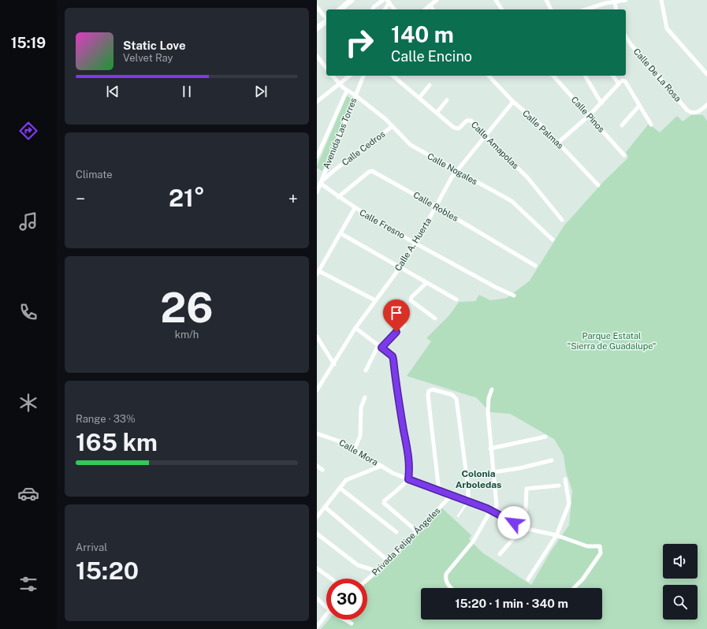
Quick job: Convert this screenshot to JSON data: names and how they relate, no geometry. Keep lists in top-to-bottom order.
{
  "streets": {
    "street": [
      "Calle De La Rosa",
      "Calle Pinos",
      "Calle Palmas",
      "Avenida Las Torres",
      "Calle Amapolas",
      "Calle Cedros",
      "Calle Nogales",
      "Calle Robles",
      "Calle Fresno",
      "Calle A. Huerta",
      "Calle Mora",
      "Privada Felipe Ángeles"
    ]
  },
  "crossings": [
    ["Calle Palmas", "Calle A. Huerta"],
    ["Avenida Las Torres", "Calle Cedros"],
    ["Avenida Las Torres", "Calle Nogales"],
    ["Avenida Las Torres", "Calle Fresno"],
    ["Calle Amapolas", "Calle A. Huerta"],
    ["Calle Cedros", "Calle Nogales"],
    ["Calle Cedros", "Calle Fresno"],
    ["Calle Nogales", "Calle A. Huerta"],
    ["Calle Robles", "Calle Fresno"],
    ["Calle Robles", "Calle A. Huerta"],
    ["Calle Fresno", "Calle A. Huerta"],
    ["Calle Mora", "Privada Felipe Ángeles"]
  ],
  "districts": ["Colonia Arboledas"],
  "parks": ["Parque Estatal \"Sierra de Guadalupe\""],
  "page": {
    "tabs": "15:19",
    "turn": ["140 m", "Calle Encino"],
    "song": ["Static Love", "Velvet Ray"],
    "tile": [
      "Climate",
      ["26", "km/h"],
      ["Range · 33%", "165 km"],
      ["Arrival", "15:20"]
    ],
    "heat": ["−", "21°", "+"],
    "limit": "30",
    "trip": "15:20 · 1 min · 340 m"
  }
}
